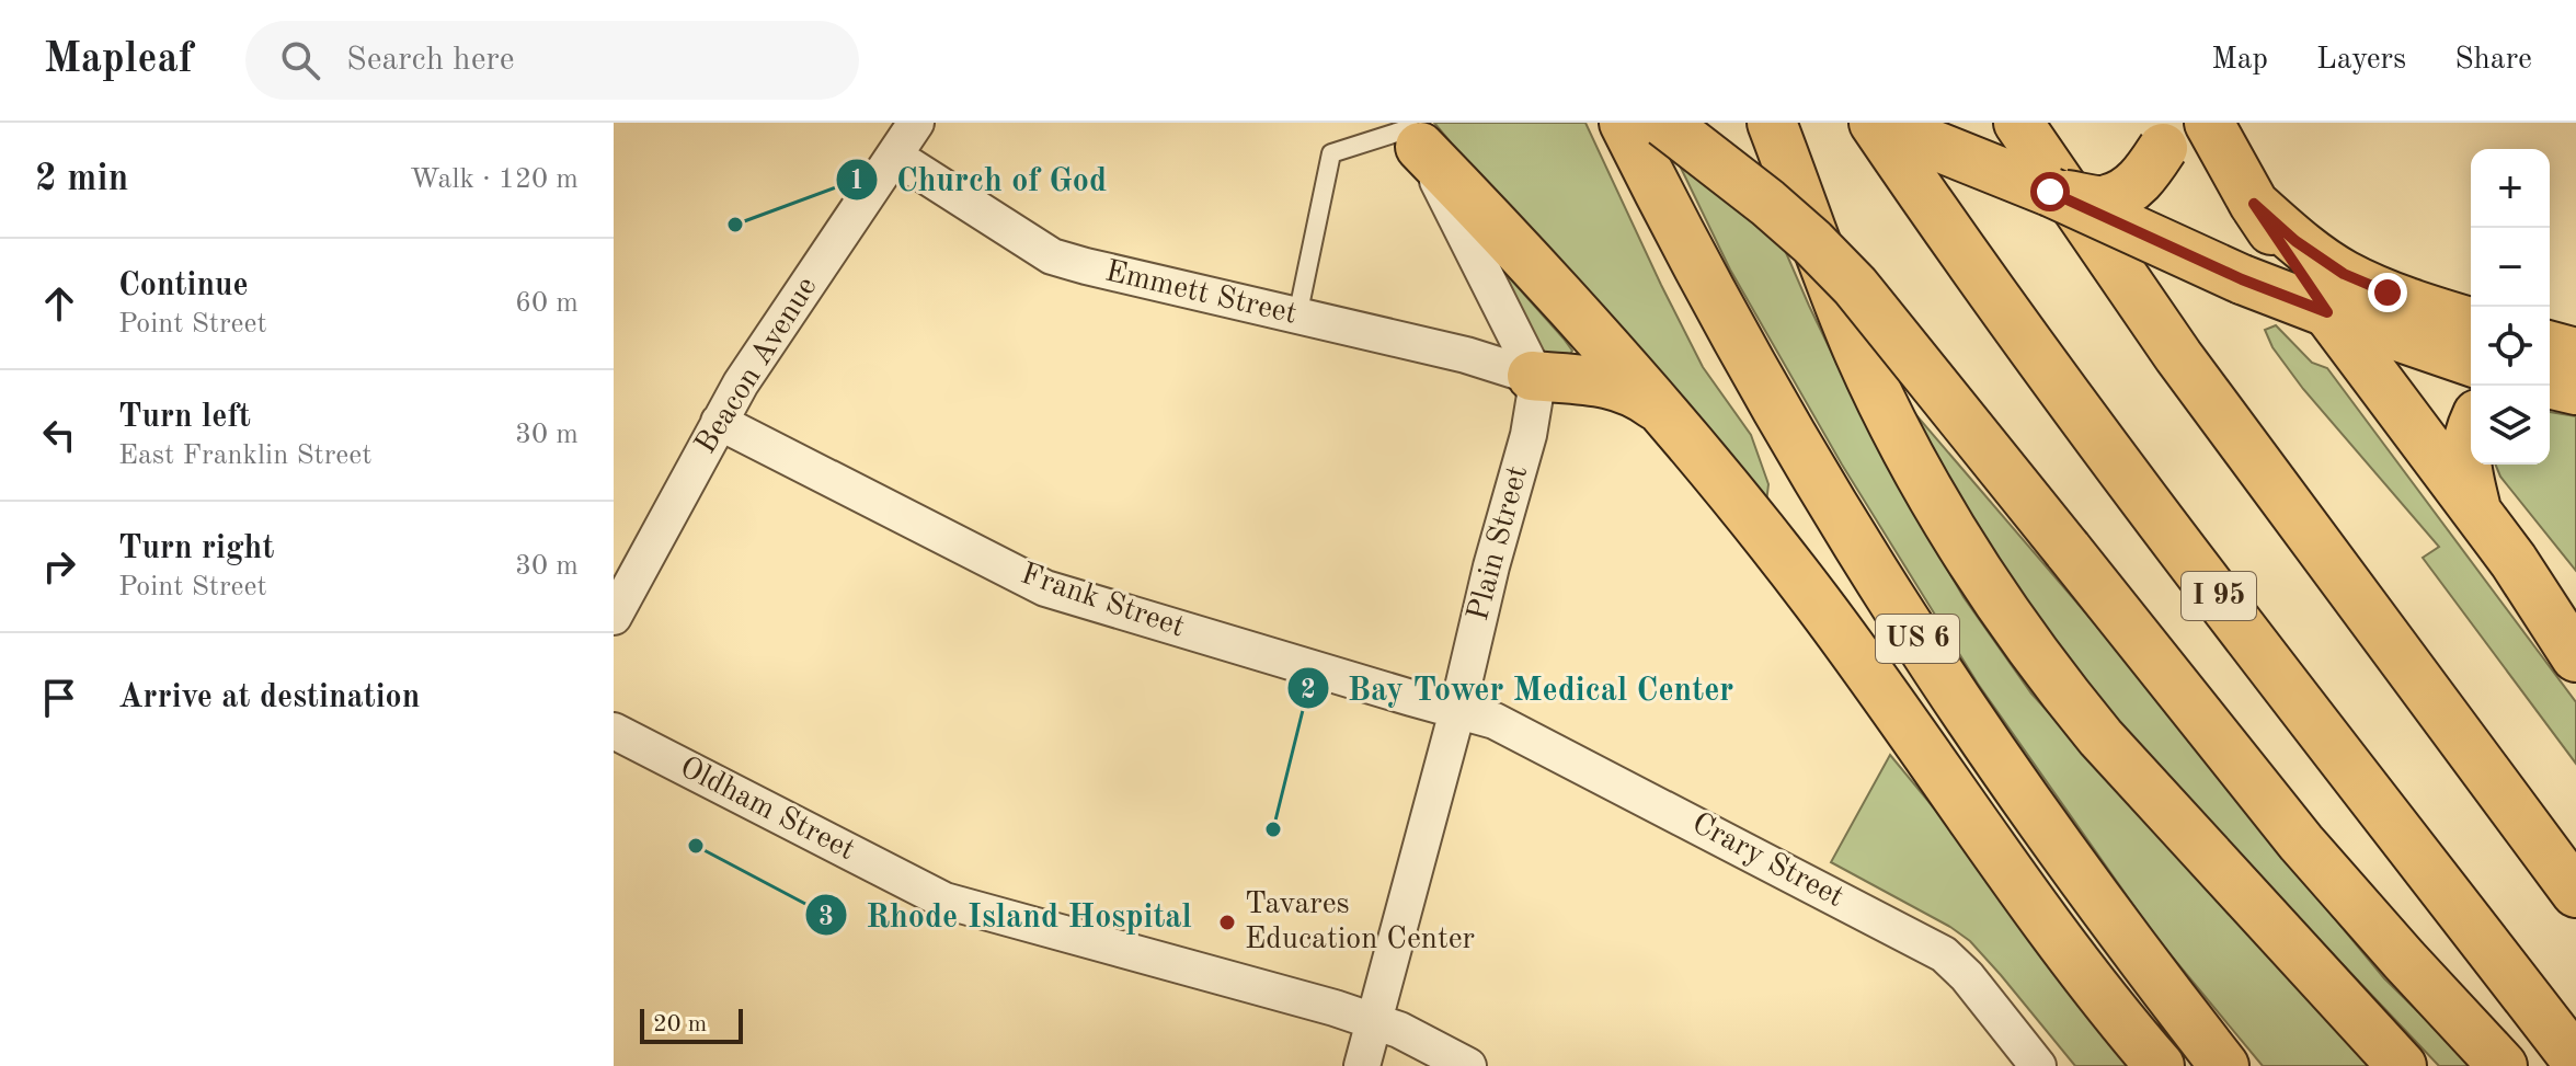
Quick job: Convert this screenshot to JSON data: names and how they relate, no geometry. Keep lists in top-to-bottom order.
{
  "streets": {
    "main road": ["I 95", "US 6"],
    "street": [
      "Emmett Street",
      "Beacon Avenue",
      "Plain Street",
      "Frank Street",
      "Oldham Street",
      "Crary Street"
    ]
  },
  "crossings": [
    ["Emmett Street", "Beacon Avenue"],
    ["Emmett Street", "Plain Street"],
    ["Beacon Avenue", "Frank Street"],
    ["Plain Street", "Frank Street"],
    ["Plain Street", "Oldham Street"],
    ["Plain Street", "Crary Street"],
    ["Frank Street", "Crary Street"]
  ],
  "places": [
    "Church of God",
    "Bay Tower Medical Center",
    "Rhode Island Hospital",
    "Tavares Education Center"
  ],
  "scale_bar": "20 m",
  "page": {
    "header": "Mapleaf",
    "search": "Search here",
    "nav": ["Map", "Layers", "Share"],
    "heading": ["2 min", "Walk · 120 m"],
    "map_buttons": ["+", "−"],
    "list": [
      ["Continue", "Point Street", "60 m"],
      ["Turn left", "East Franklin Street", "30 m"],
      ["Turn right", "Point Street", "30 m"],
      "Arrive at destination"
    ],
    "scale": "20 m"
  }
}
